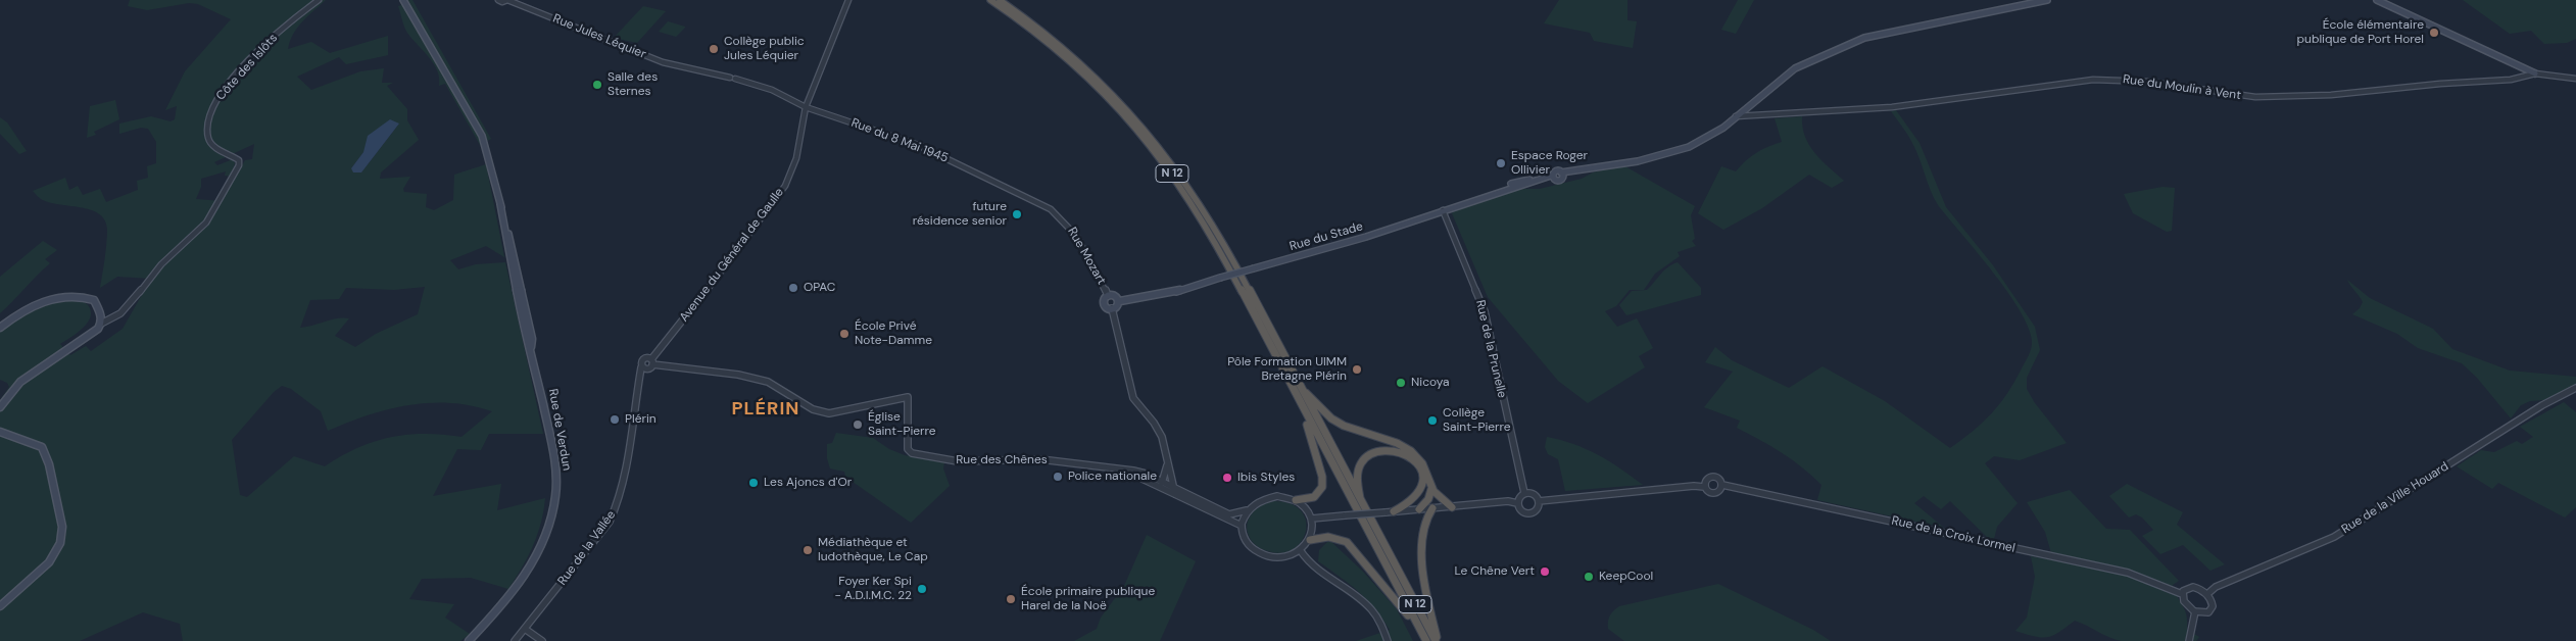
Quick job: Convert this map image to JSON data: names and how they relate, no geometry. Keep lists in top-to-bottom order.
{
  "streets": {
    "highway": ["N 12"],
    "main road": ["Rue du Stade", "Rue de Verdun"],
    "street": [
      "Rue Jules Léquier",
      "Côte des Islôts",
      "Rue du Moulin à Vent",
      "Rue du 8 Mai 1945",
      "Avenue du Général de Gaulle",
      "Rue Mozart",
      "Rue de la Prunelle",
      "Rue des Chênes",
      "Rue de la Ville Houard",
      "Rue de la Croix Lormel",
      "Rue de la Vallée"
    ]
  },
  "crossings": [
    ["Rue Jules Léquier", "Rue du 8 Mai 1945"],
    ["Rue du Moulin à Vent", "Rue du Stade"],
    ["Rue du 8 Mai 1945", "Avenue du Général de Gaulle"],
    ["Rue du 8 Mai 1945", "Rue Mozart"],
    ["Rue du Stade", "Rue Mozart"],
    ["Rue du Stade", "Rue de la Prunelle"],
    ["Avenue du Général de Gaulle", "Rue des Chênes"],
    ["Rue de la Ville Houard", "Rue de la Croix Lormel"]
  ],
  "districts": ["PLÉRIN"],
  "places": [
    "École élémentaire publique de Port Horel",
    "Collège public Jules Léquier",
    "Salle des Sternes",
    "Espace Roger Ollivier",
    "future résidence senior",
    "OPAC",
    "École Privé Note-Damme",
    "Pôle Formation UIMM Bretagne Plérin",
    "Nicoya",
    "Plérin",
    "Collège Saint-Pierre",
    "Église Saint-Pierre",
    "Police nationale",
    "Ibis Styles",
    "Les Ajoncs d'Or",
    "Médiathèque et ludothèque, Le Cap",
    "Le Chêne Vert",
    "KeepCool",
    "Foyer Ker Spi - A.D.I.M.C. 22",
    "École primaire publique Harel de la Noë"
  ]
}
